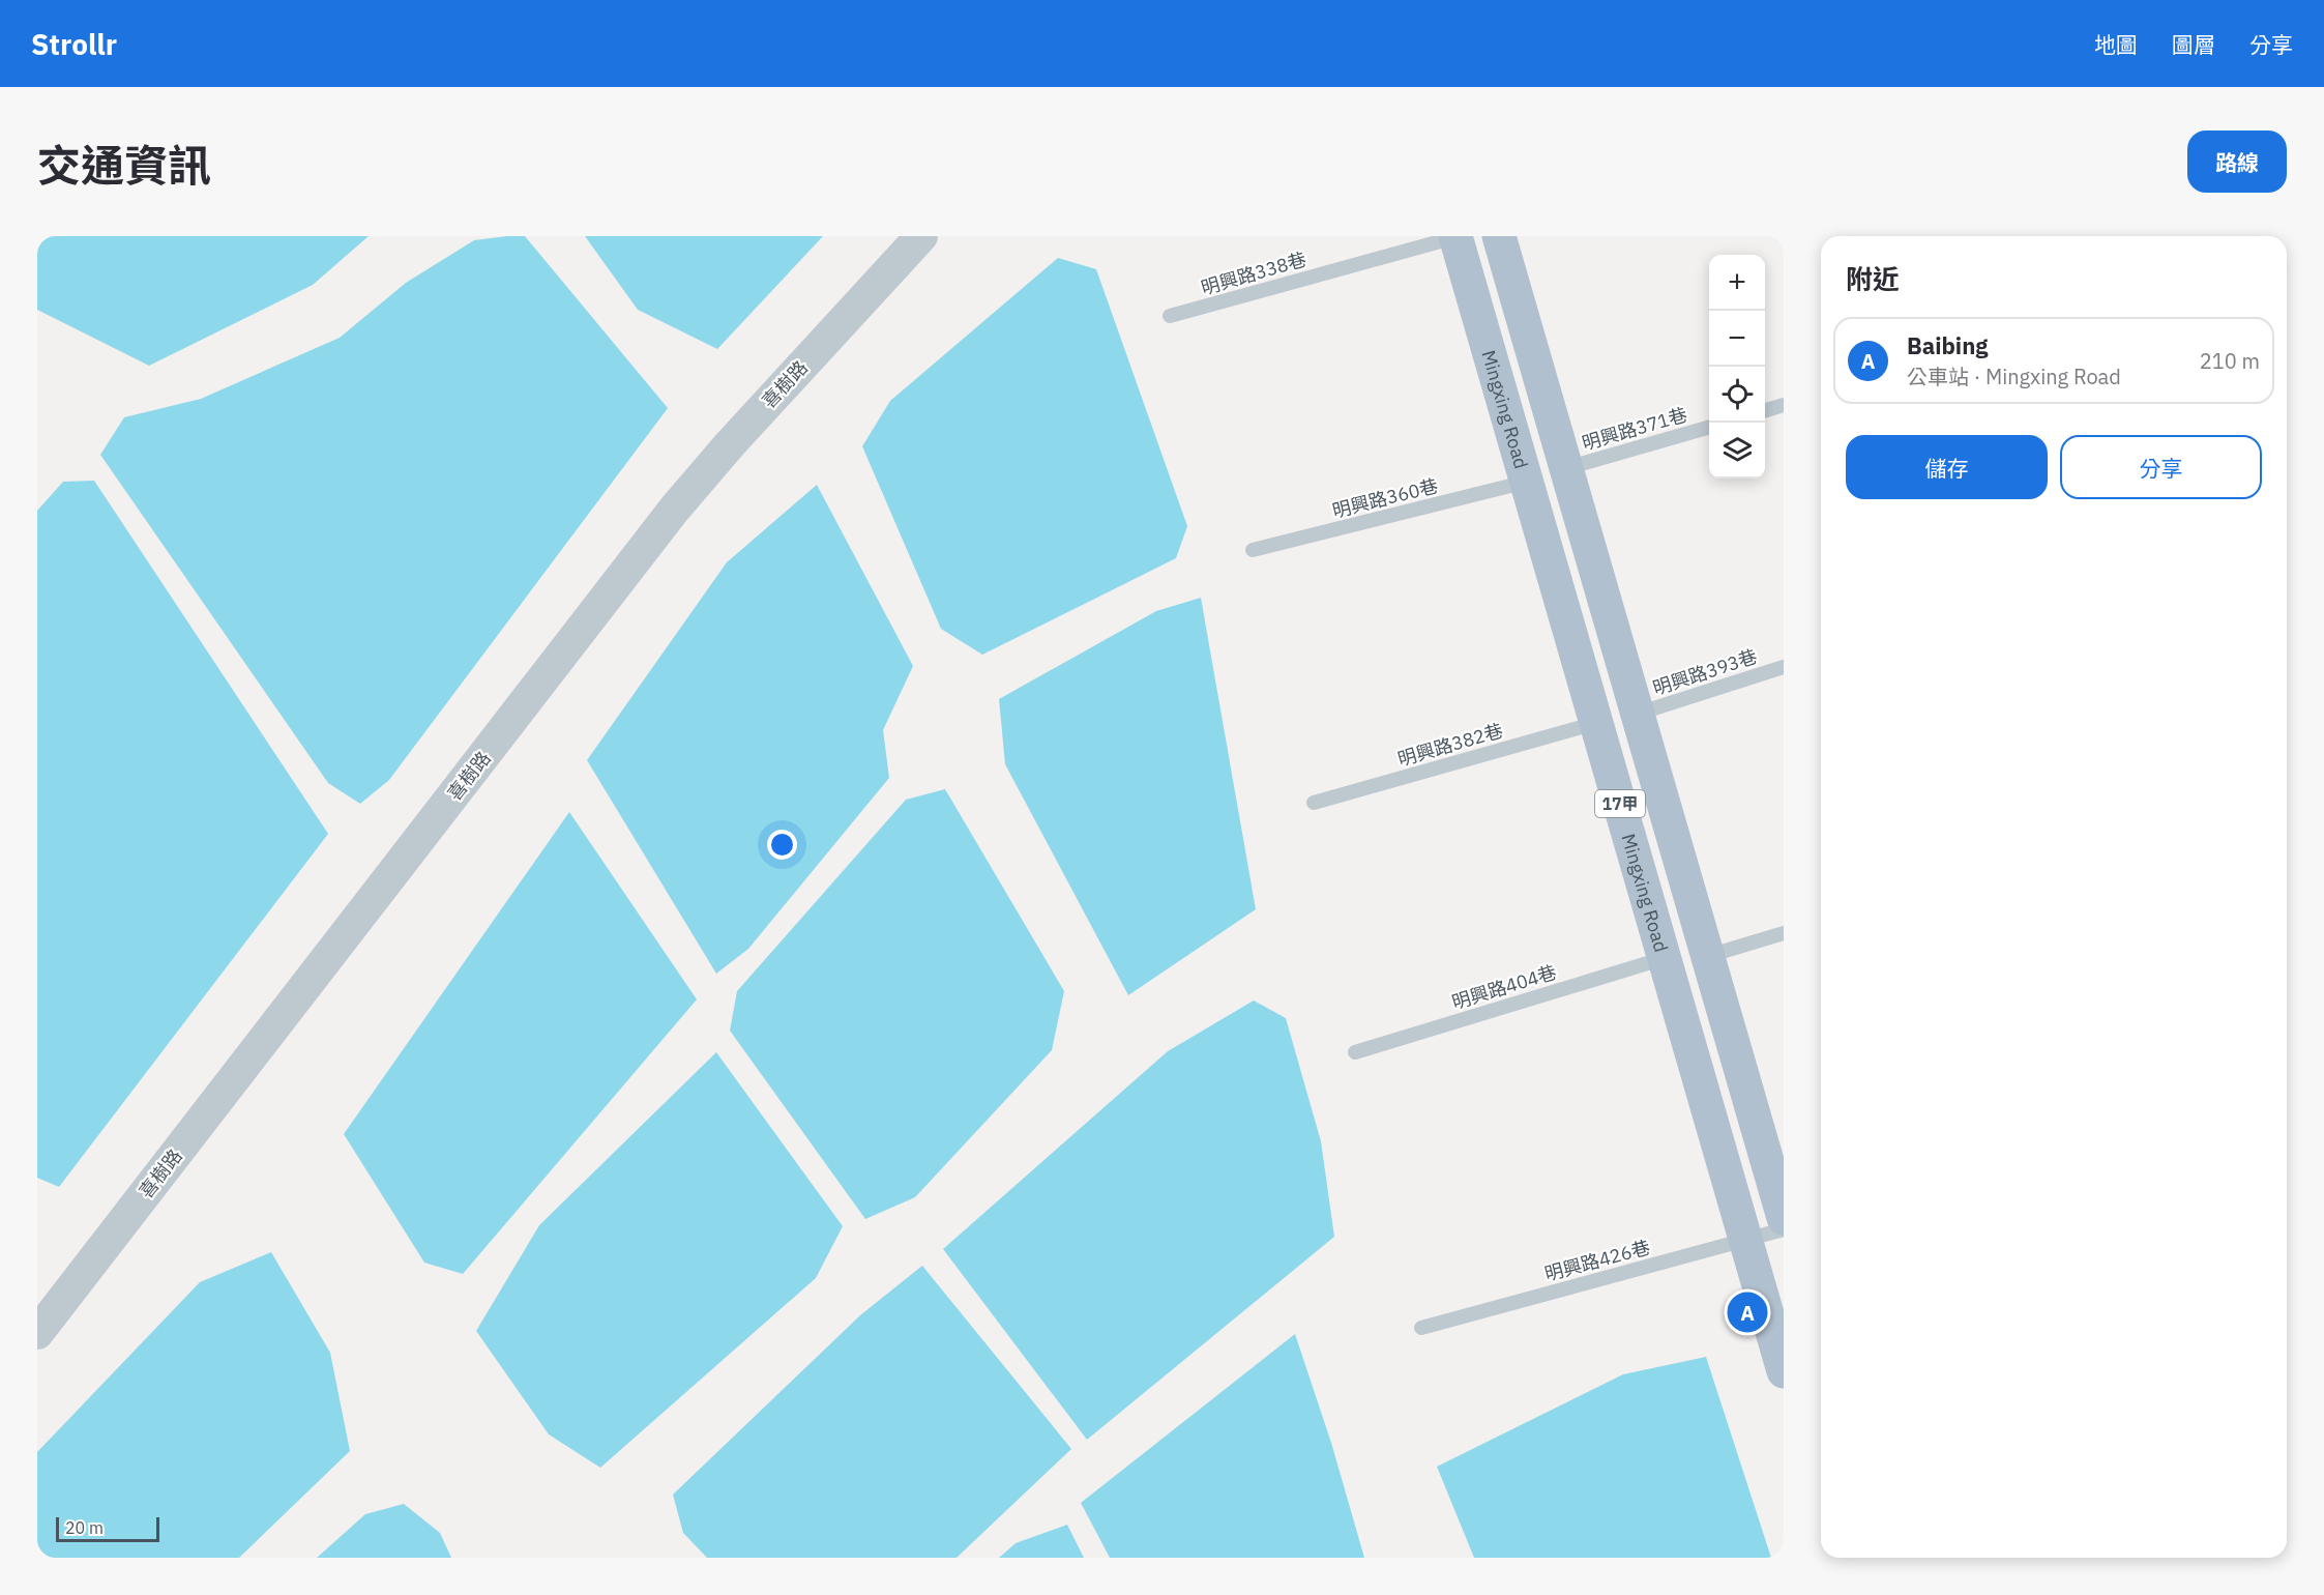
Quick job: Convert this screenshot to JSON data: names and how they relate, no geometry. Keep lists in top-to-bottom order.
{
  "streets": {
    "main road": ["Mingxing Road", "17甲"],
    "street": ["喜樹路"],
    "lane": [
      "明興路338巷",
      "明興路371巷",
      "明興路360巷",
      "明興路393巷",
      "明興路382巷",
      "明興路404巷",
      "明興路426巷"
    ]
  },
  "crossings": [
    ["明興路338巷", "Mingxing Road"],
    ["Mingxing Road", "明興路360巷"],
    ["Mingxing Road", "明興路382巷"],
    ["Mingxing Road", "明興路404巷"],
    ["Mingxing Road", "明興路426巷"],
    ["明興路371巷", "17甲"],
    ["明興路393巷", "17甲"]
  ],
  "scale_bar": "20 m",
  "page": {
    "header": "Strollr",
    "nav": ["地圖", "圖層", "分享"],
    "title": "交通資訊",
    "buttons": [
      "路線",
      ["儲存", "分享"]
    ],
    "heading": "附近",
    "map_buttons": ["+", "−"],
    "list": [
      {
        "mark": "A",
        "name": "Baibing",
        "note": "公車站 · Mingxing Road",
        "value": "210 m"
      }
    ],
    "pins": "A",
    "scale": "20 m"
  }
}
